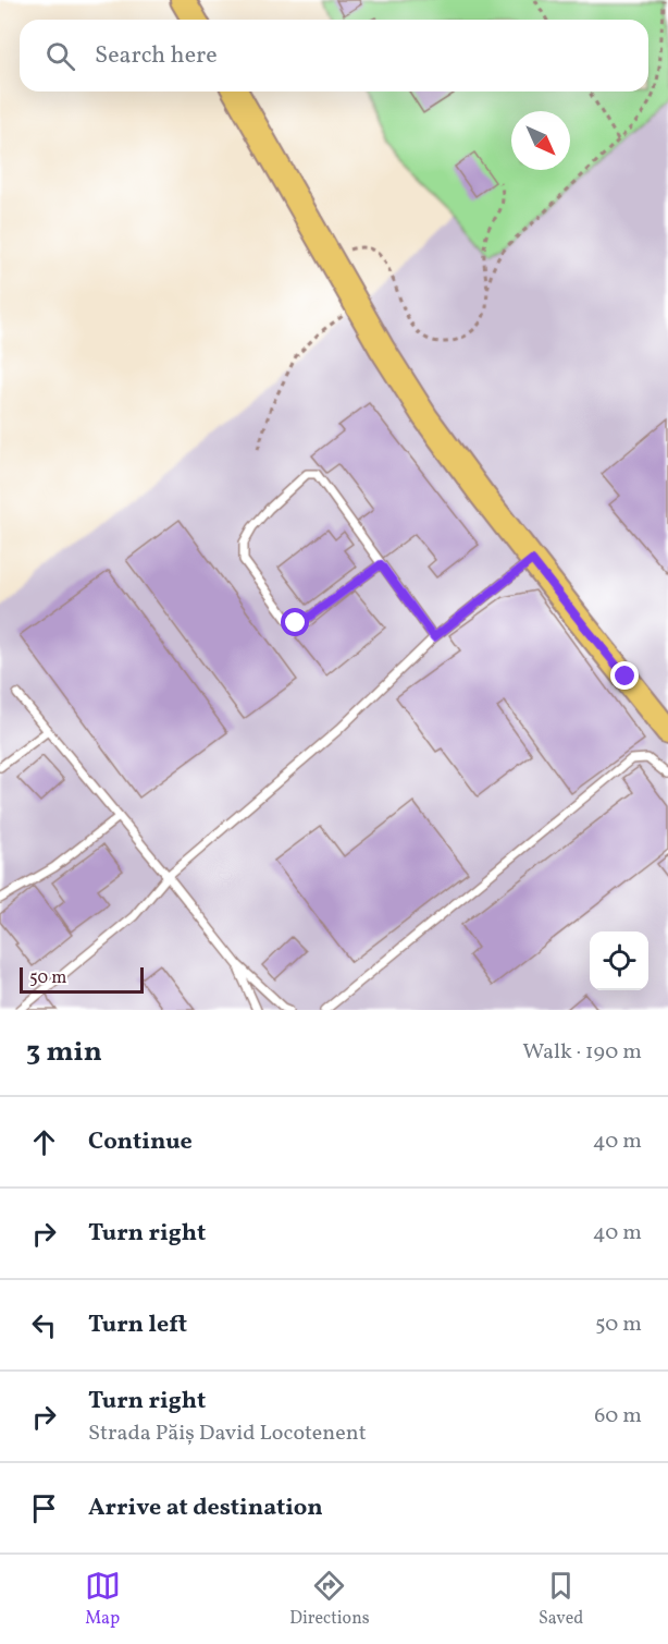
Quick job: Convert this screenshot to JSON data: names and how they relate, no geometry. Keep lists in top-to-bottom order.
{
  "scale_bar": "50 m",
  "north": "bottom right",
  "page": {
    "search": "Search here",
    "scale": "50 m",
    "heading": ["3 min", "Walk · 190 m"],
    "list": [
      ["Continue", "40 m"],
      ["Turn right", "40 m"],
      ["Turn left", "50 m"],
      ["Turn right", "Strada Păiș David Locotenent", "60 m"],
      "Arrive at destination"
    ],
    "nav": ["Map", "Directions", "Saved"]
  }
}
